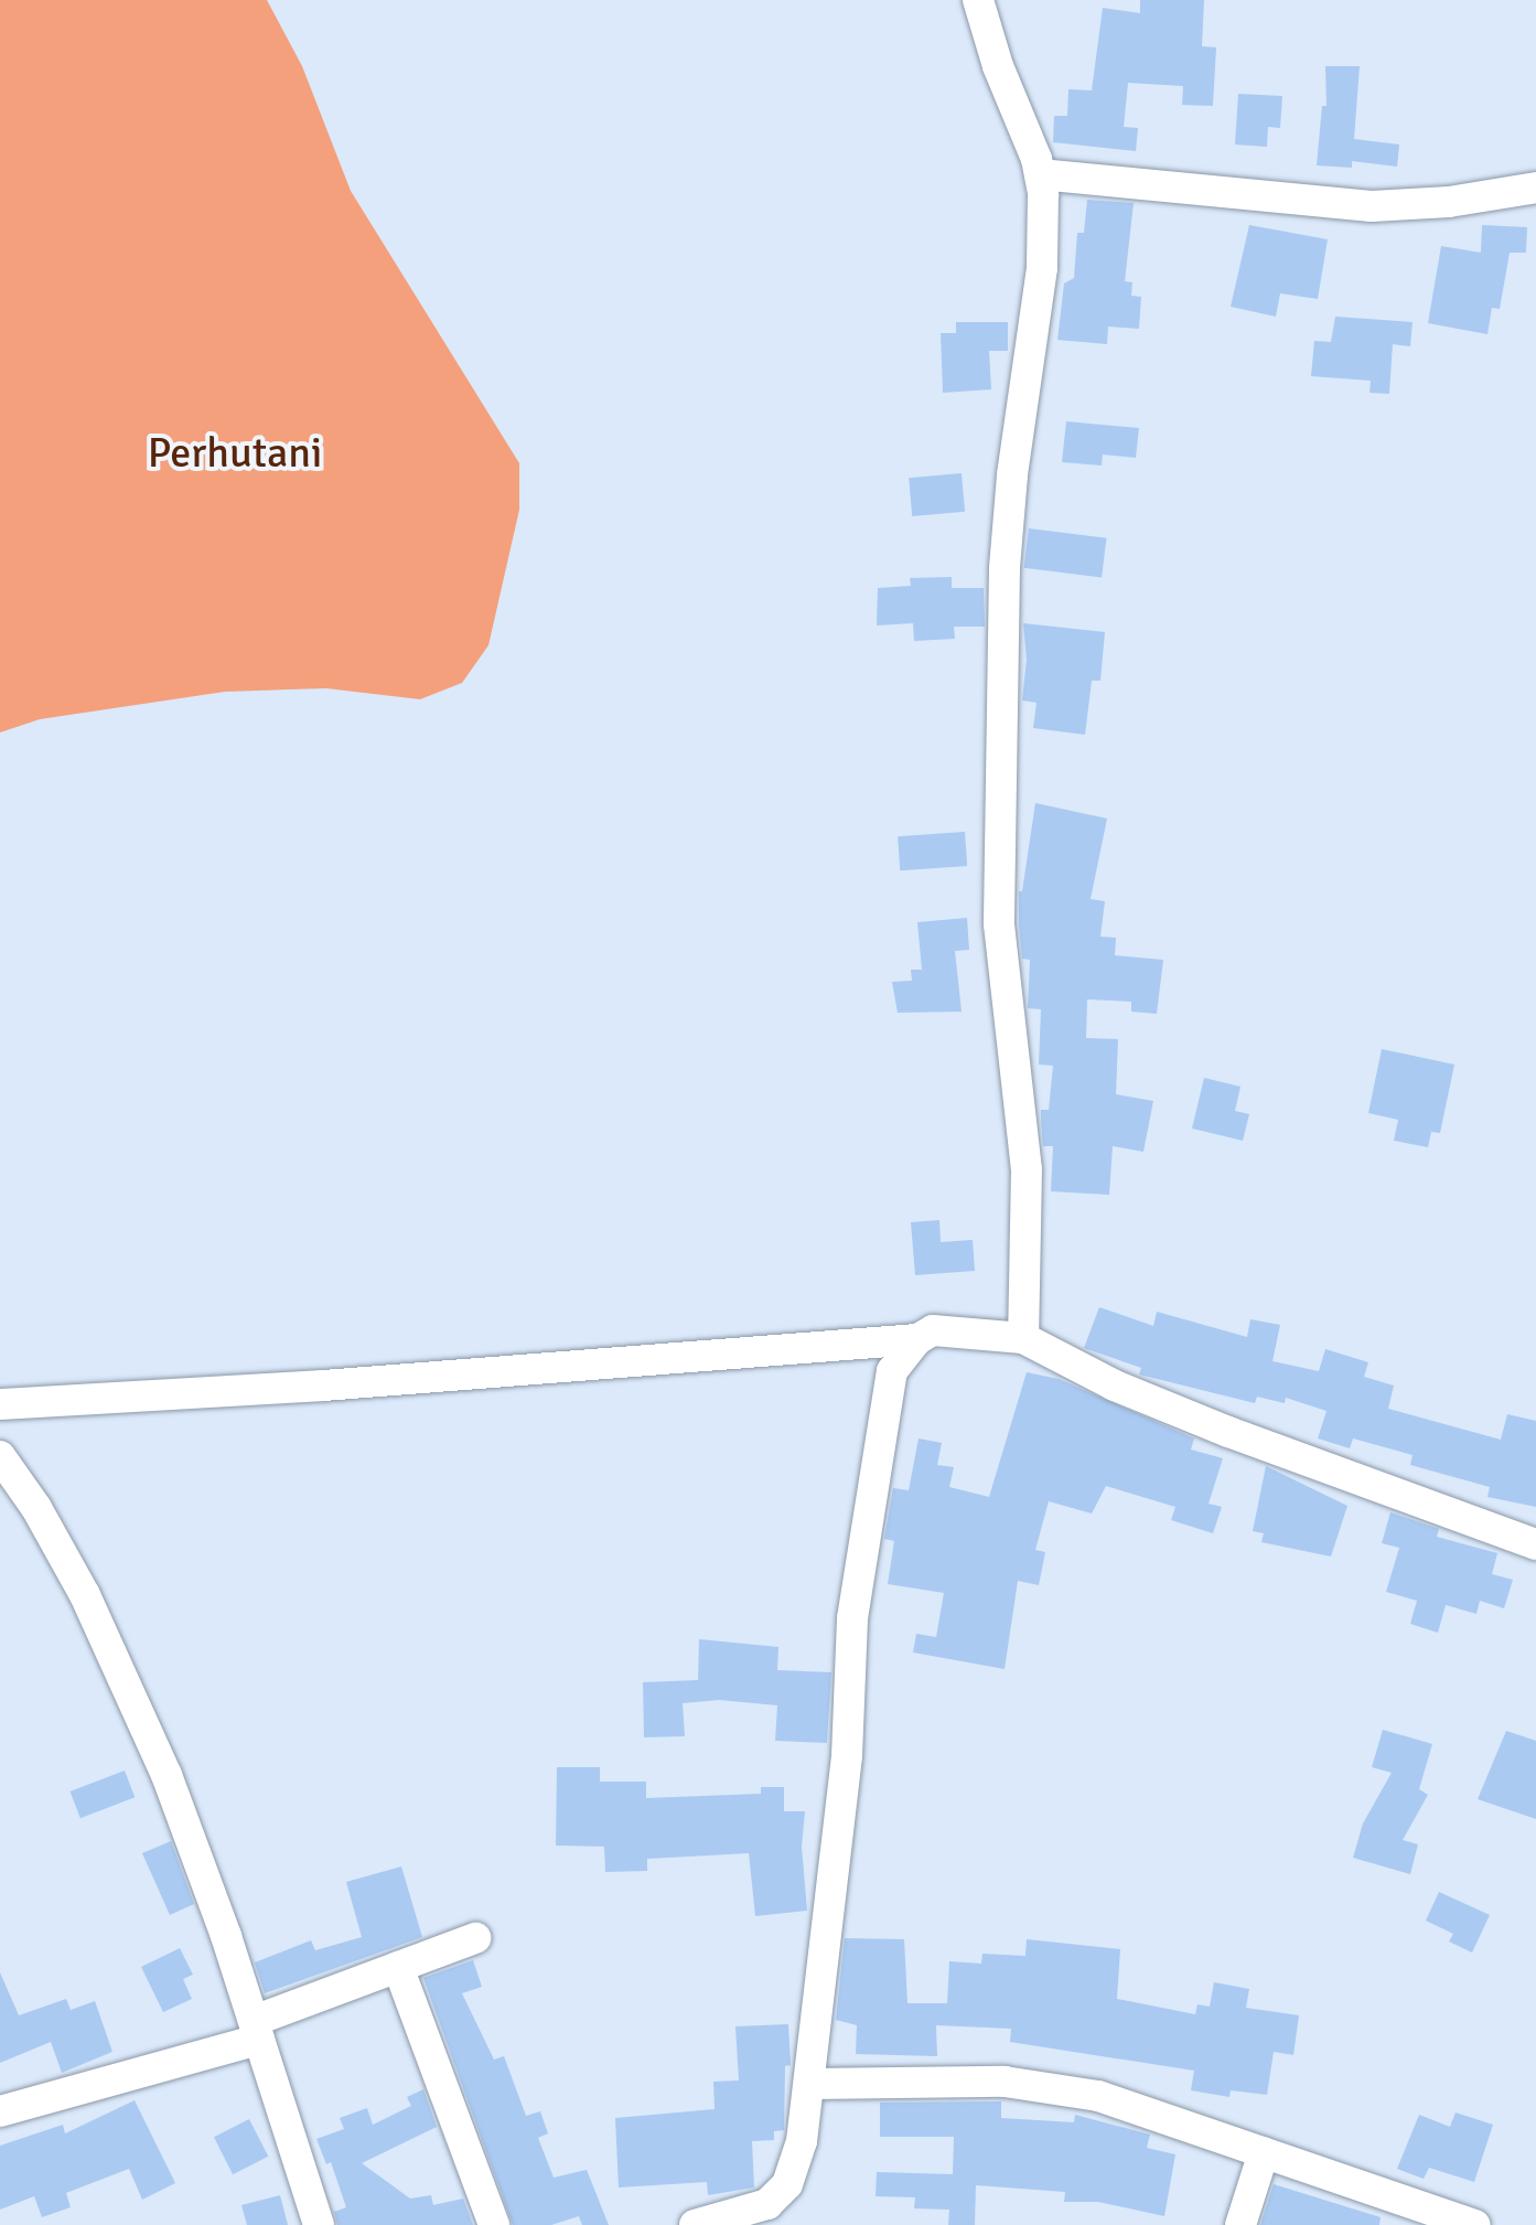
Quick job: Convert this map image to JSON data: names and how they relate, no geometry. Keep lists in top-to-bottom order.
{
  "parks": ["Perhutani"]
}
